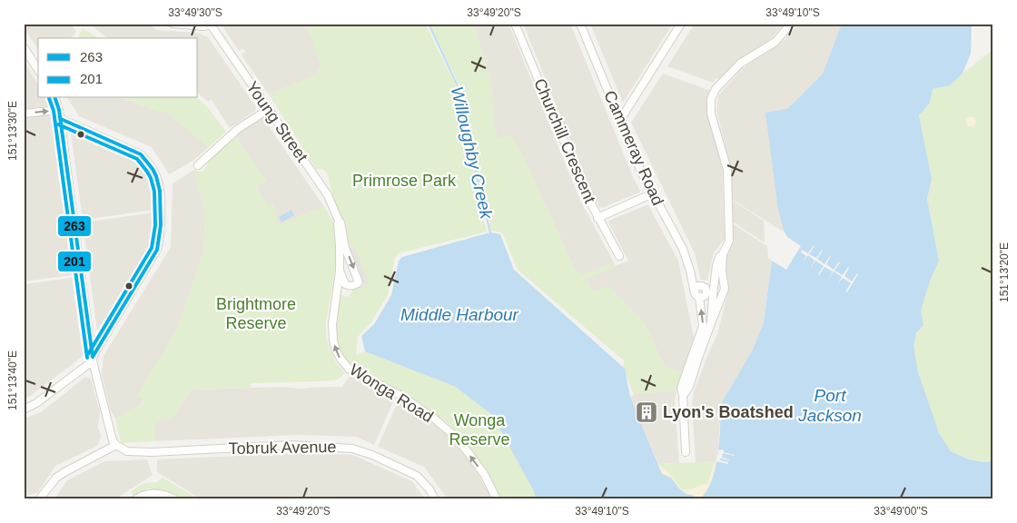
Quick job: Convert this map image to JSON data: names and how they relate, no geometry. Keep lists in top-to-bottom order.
{
  "streets": {
    "street": [
      "Young Street",
      "Churchill Crescent",
      "Cammeray Road",
      "Wonga Road",
      "Tobruk Avenue"
    ]
  },
  "crossings": [
    ["Young Street", "Wonga Road"]
  ],
  "one_way": ["Wonga Road"],
  "water": ["Willoughby Creek", "Middle Harbour", "Port Jackson"],
  "parks": ["Primrose Park", "Brightmore Reserve", "Wonga Reserve"],
  "places": {
    "building": ["Lyon's Boatshed"]
  },
  "lines": ["transit line 263", "transit line 201"],
  "legend": ["263", "201"],
  "coordinates": [
    "33°49'30\"S",
    "33°49'20\"S",
    "33°49'10\"S",
    "151°13'30\"E",
    "151°13'20\"E",
    "151°13'40\"E",
    "33°49'00\"S"
  ]
}
